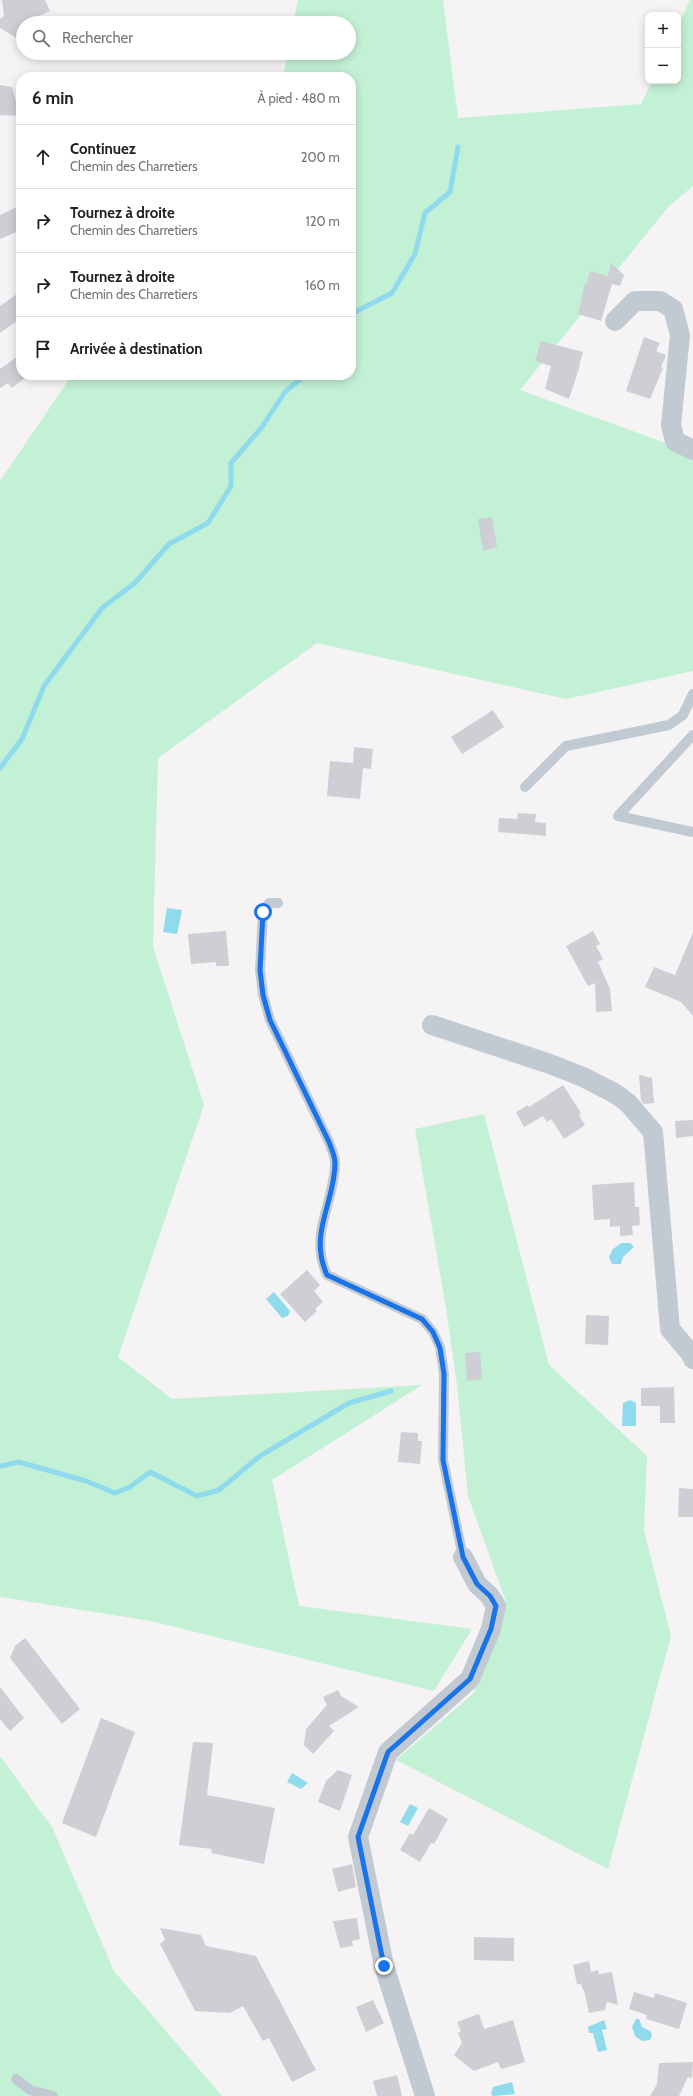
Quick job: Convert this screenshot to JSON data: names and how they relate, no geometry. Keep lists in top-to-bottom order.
{
  "page": {
    "map_buttons": ["+", "−"],
    "search": "Rechercher",
    "heading": ["6 min", "À pied · 480 m"],
    "list": [
      ["Continuez", "Chemin des Charretiers", "200 m"],
      ["Tournez à droite", "Chemin des Charretiers", "120 m"],
      ["Tournez à droite", "Chemin des Charretiers", "160 m"],
      "Arrivée à destination"
    ]
  }
}
